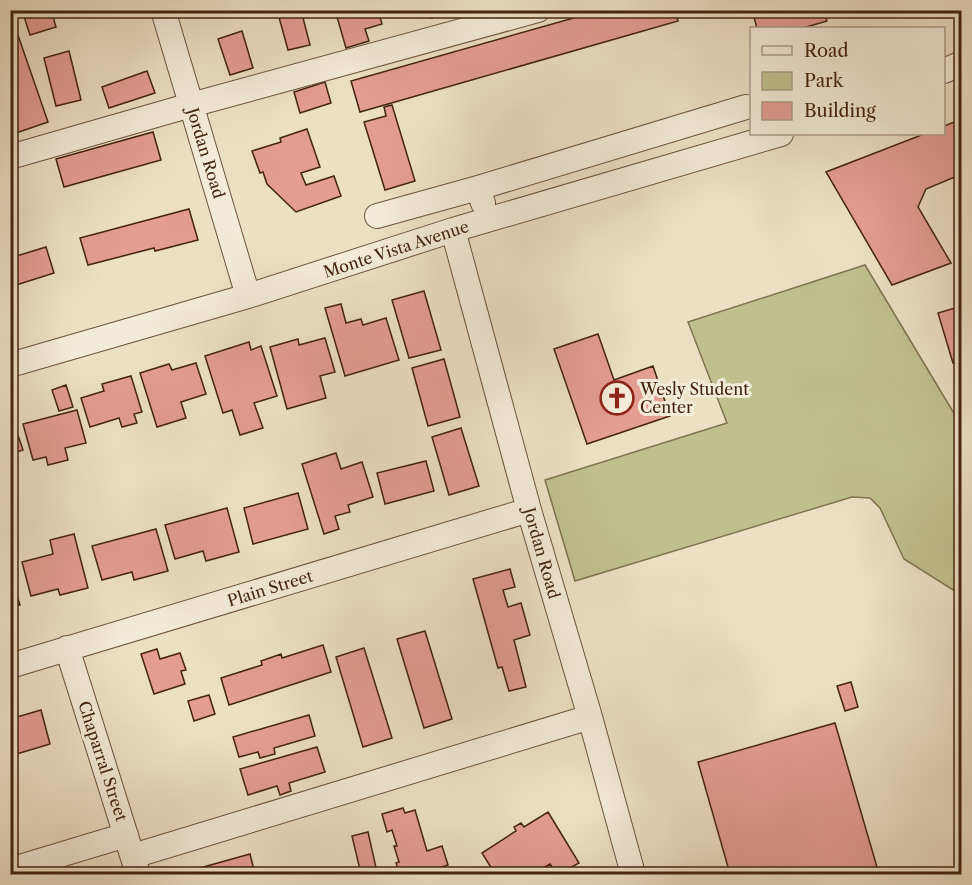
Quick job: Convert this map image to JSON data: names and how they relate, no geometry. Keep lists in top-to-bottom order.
{
  "streets": {
    "street": [
      "Jordan Road",
      "Monte Vista Avenue",
      "Plain Street",
      "Chaparral Street"
    ]
  },
  "crossings": [
    ["Jordan Road", "Monte Vista Avenue"],
    ["Jordan Road", "Plain Street"],
    ["Plain Street", "Chaparral Street"]
  ],
  "places": {
    "church": ["Wesly Student Center"]
  },
  "legend": ["Road", "Park", "Building"]
}
